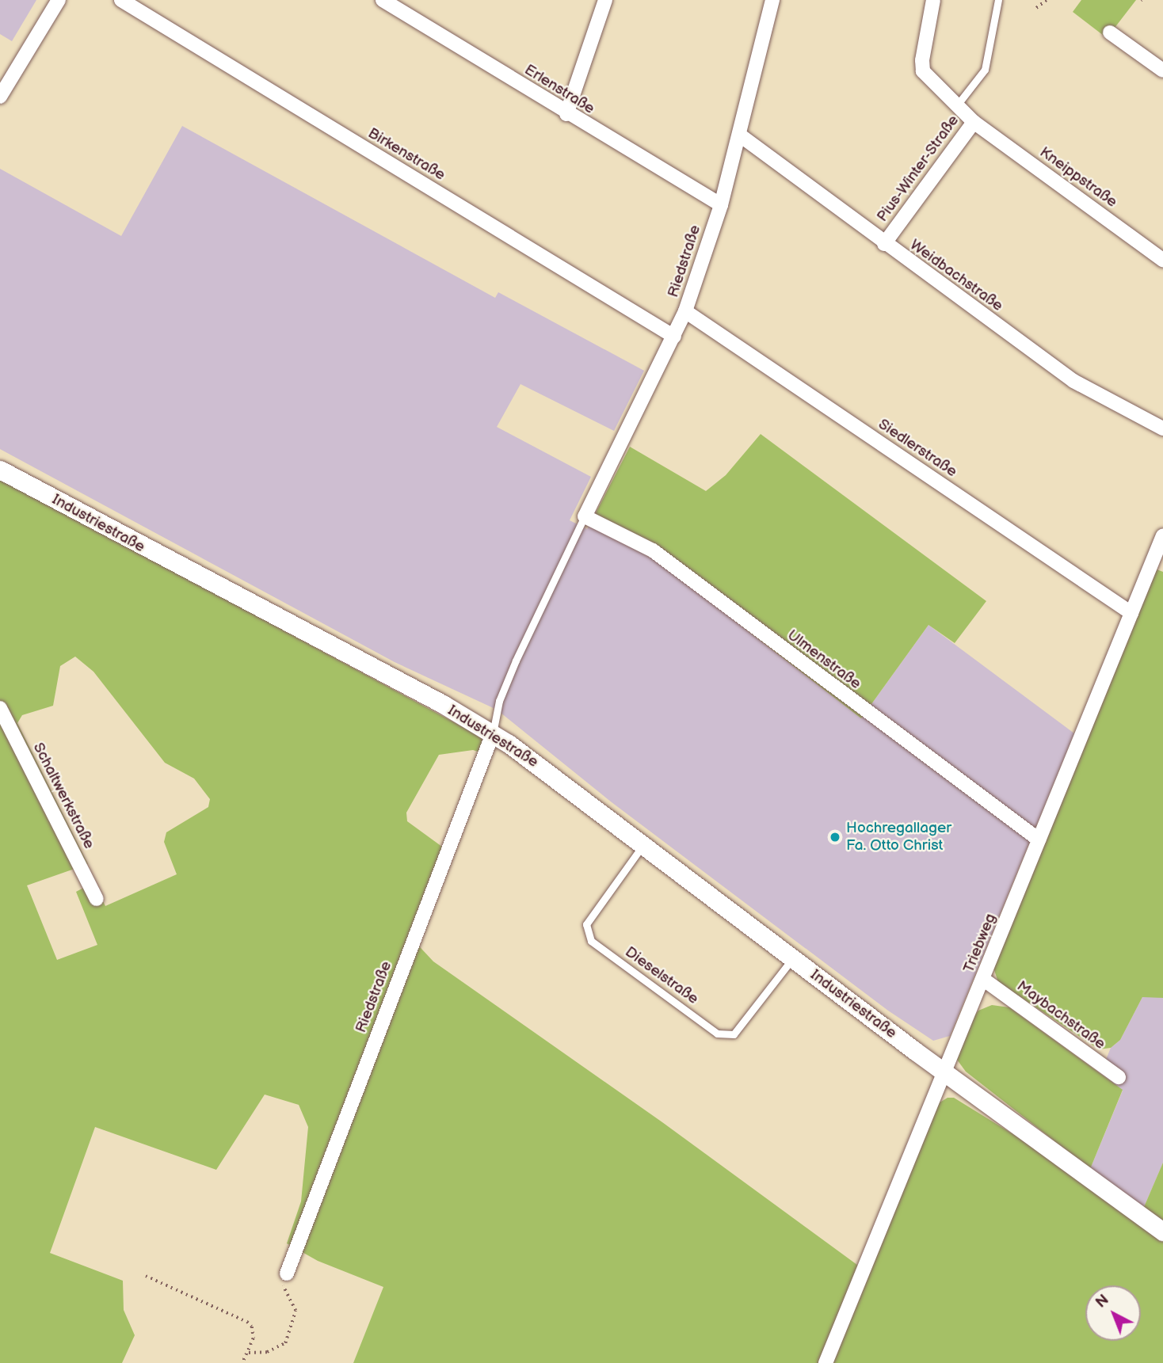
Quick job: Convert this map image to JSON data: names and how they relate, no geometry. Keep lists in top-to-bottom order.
{
  "streets": {
    "street": [
      "Erlenstraße",
      "Birkenstraße",
      "Pius-Winter-Straße",
      "Kneippstraße",
      "Riedstraße",
      "Weidbachstraße",
      "Siedlerstraße",
      "Industriestraße",
      "Ulmenstraße",
      "Schaltwerkstraße",
      "Triebweg",
      "Maybachstraße"
    ],
    "lane": ["Dieselstraße"]
  },
  "crossings": [
    ["Erlenstraße", "Riedstraße"],
    ["Birkenstraße", "Riedstraße"],
    ["Pius-Winter-Straße", "Kneippstraße"],
    ["Pius-Winter-Straße", "Weidbachstraße"],
    ["Riedstraße", "Weidbachstraße"],
    ["Riedstraße", "Siedlerstraße"],
    ["Riedstraße", "Industriestraße"],
    ["Riedstraße", "Ulmenstraße"],
    ["Siedlerstraße", "Triebweg"],
    ["Industriestraße", "Triebweg"],
    ["Industriestraße", "Dieselstraße"],
    ["Ulmenstraße", "Triebweg"],
    ["Triebweg", "Maybachstraße"]
  ],
  "places": ["Hochregallager Fa. Otto Christ"],
  "north": "top left"
}
